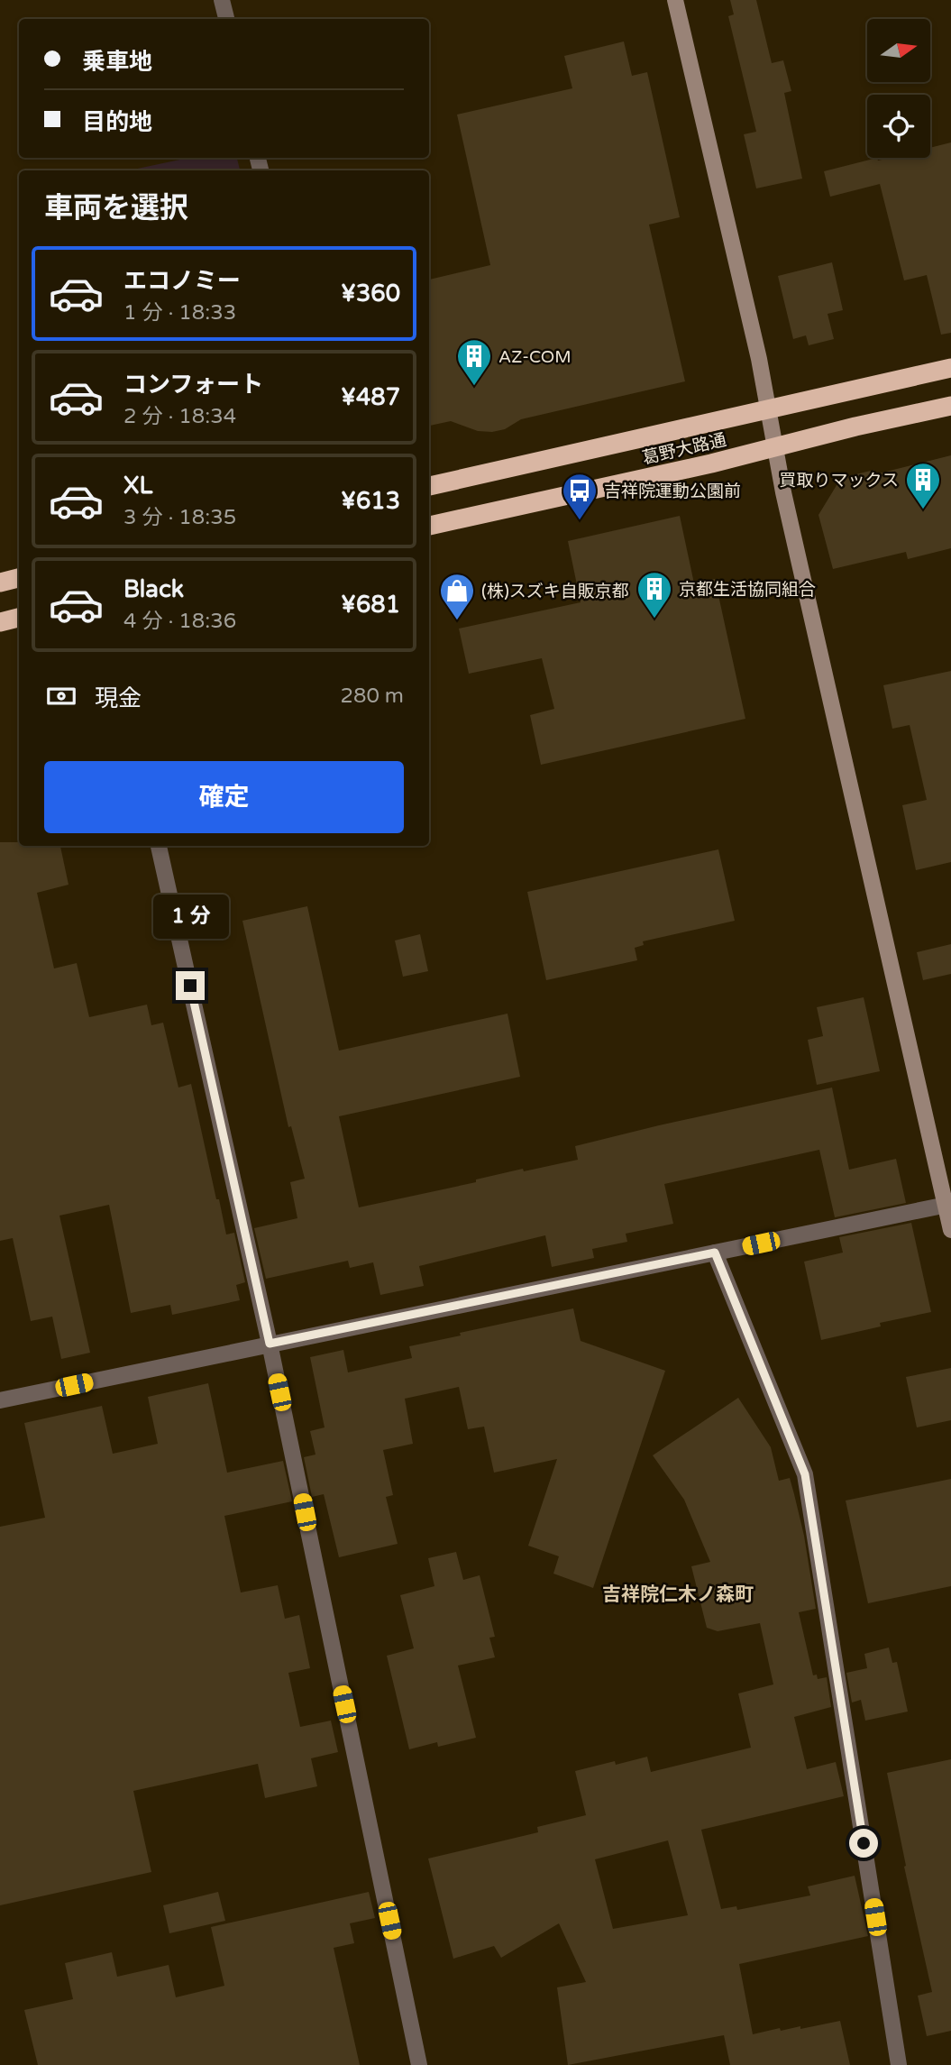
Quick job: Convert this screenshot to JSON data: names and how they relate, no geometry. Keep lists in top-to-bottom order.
{
  "streets": {
    "highway": ["葛野大路通"]
  },
  "districts": ["吉祥院仁木ノ森町"],
  "places": {
    "building": ["AZ-COM", "買取りマックス", "京都生活協同組合"],
    "bus stop": ["吉祥院運動公園前"],
    "shop": ["(株)スズキ自販京都"]
  },
  "north": "right",
  "page": {
    "banner": ["乗車地", "目的地"],
    "heading": "車両を選択",
    "list": [
      {
        "name": "エコノミー",
        "note": "1 分 · 18:33",
        "value": "¥360"
      },
      {
        "name": "コンフォート",
        "note": "2 分 · 18:34",
        "value": "¥487"
      },
      {
        "name": "XL",
        "note": "3 分 · 18:35",
        "value": "¥613"
      },
      {
        "name": "Black",
        "note": "4 分 · 18:36",
        "value": "¥681"
      }
    ],
    "pay": ["現金", "280 m"],
    "buttons": "確定",
    "bubble": "1 分"
  }
}
